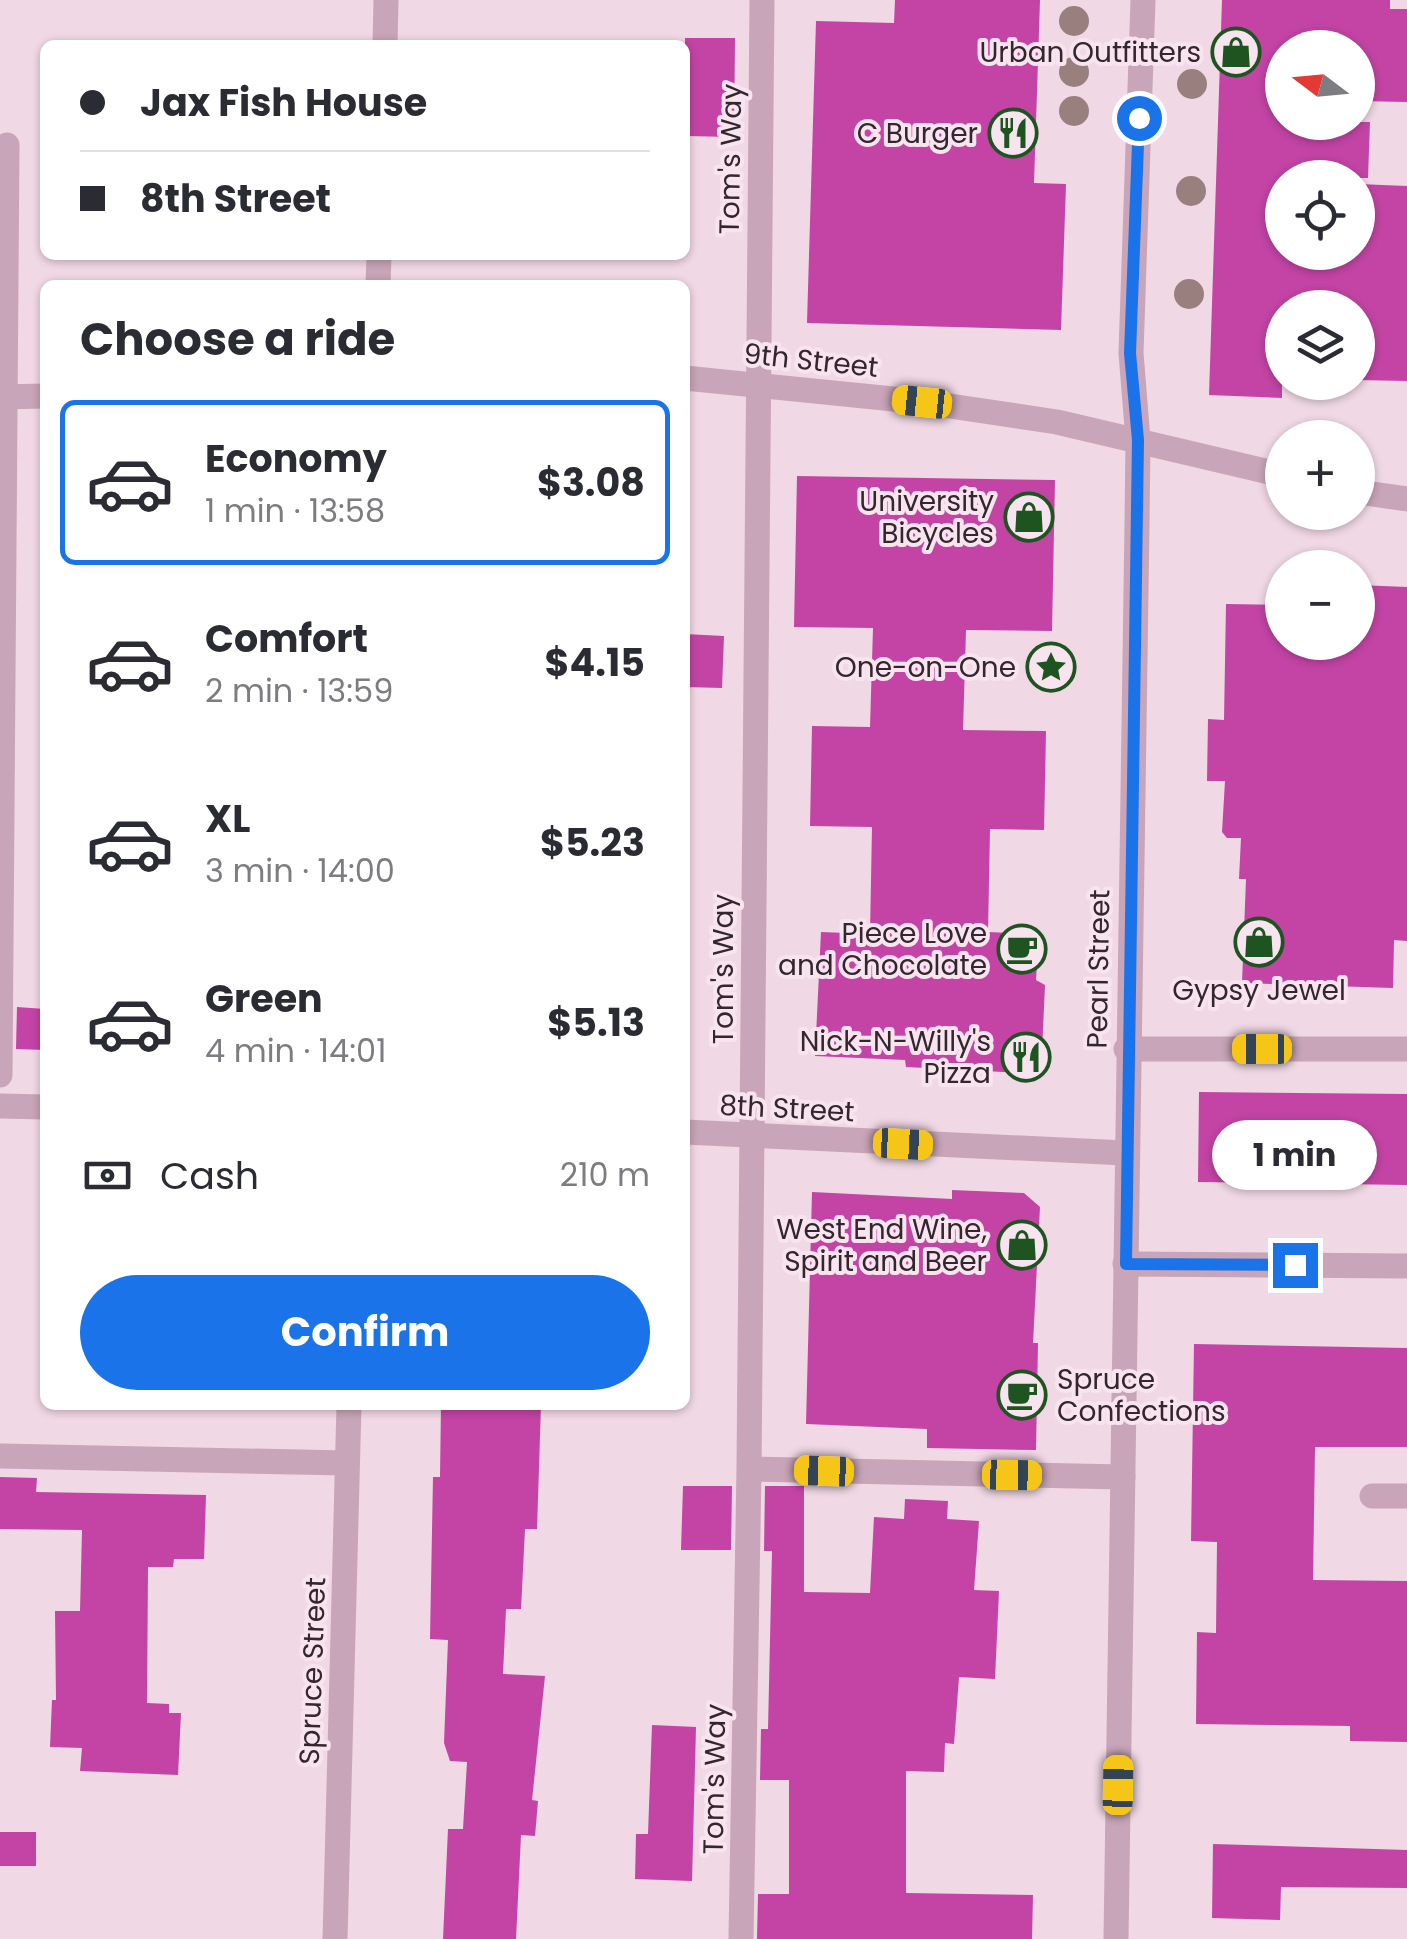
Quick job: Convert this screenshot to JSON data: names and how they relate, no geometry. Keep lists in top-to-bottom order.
{
  "streets": {
    "street": [
      "Tom's Way",
      "9th Street",
      "Pearl Street",
      "8th Street",
      "Spruce Street"
    ]
  },
  "crossings": [
    ["Tom's Way", "9th Street"],
    ["Tom's Way", "8th Street"],
    ["9th Street", "Pearl Street"],
    ["Pearl Street", "8th Street"]
  ],
  "places": {
    "shop": [
      "Urban Outfitters",
      "University Bicycles",
      "Gypsy Jewel",
      "West End Wine, Spirit and Beer"
    ],
    "restaurant": ["C Burger", "Nick-N-Willy's Pizza"],
    "place": ["One-on-One"],
    "cafe": ["Piece Love and Chocolate", "Spruce Confections"]
  },
  "north": "left",
  "page": {
    "map_buttons": ["+", "−"],
    "banner": ["Jax Fish House", "8th Street"],
    "heading": "Choose a ride",
    "list": [
      {
        "name": "Economy",
        "note": "1 min · 13:58",
        "value": "$3.08"
      },
      {
        "name": "Comfort",
        "note": "2 min · 13:59",
        "value": "$4.15"
      },
      {
        "name": "XL",
        "note": "3 min · 14:00",
        "value": "$5.23"
      },
      {
        "name": "Green",
        "note": "4 min · 14:01",
        "value": "$5.13"
      }
    ],
    "bubble": "1 min",
    "pay": ["Cash", "210 m"],
    "buttons": "Confirm"
  }
}
